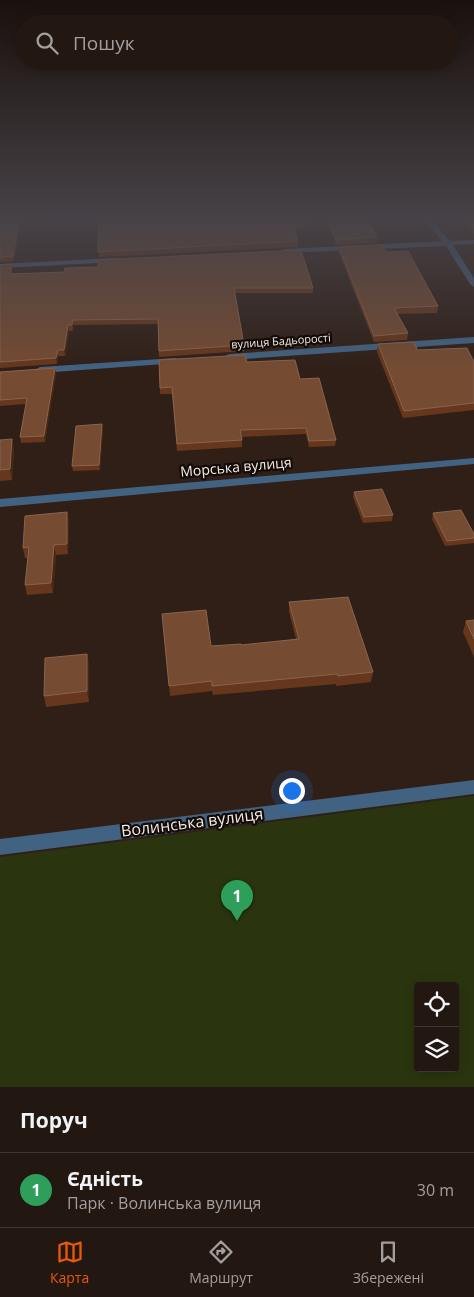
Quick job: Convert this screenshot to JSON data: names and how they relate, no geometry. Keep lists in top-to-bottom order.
{
  "streets": {
    "street": ["вулиця Бадьорості", "Морська вулиця", "Волинська вулиця"]
  },
  "page": {
    "search": "Пошук",
    "pins": "1",
    "heading": "Поруч",
    "list": [
      {
        "mark": "1",
        "name": "Єдність",
        "note": "Парк · Волинська вулиця",
        "value": "30 m"
      }
    ],
    "nav": ["Карта", "Маршрут", "Збережені"]
  }
}
